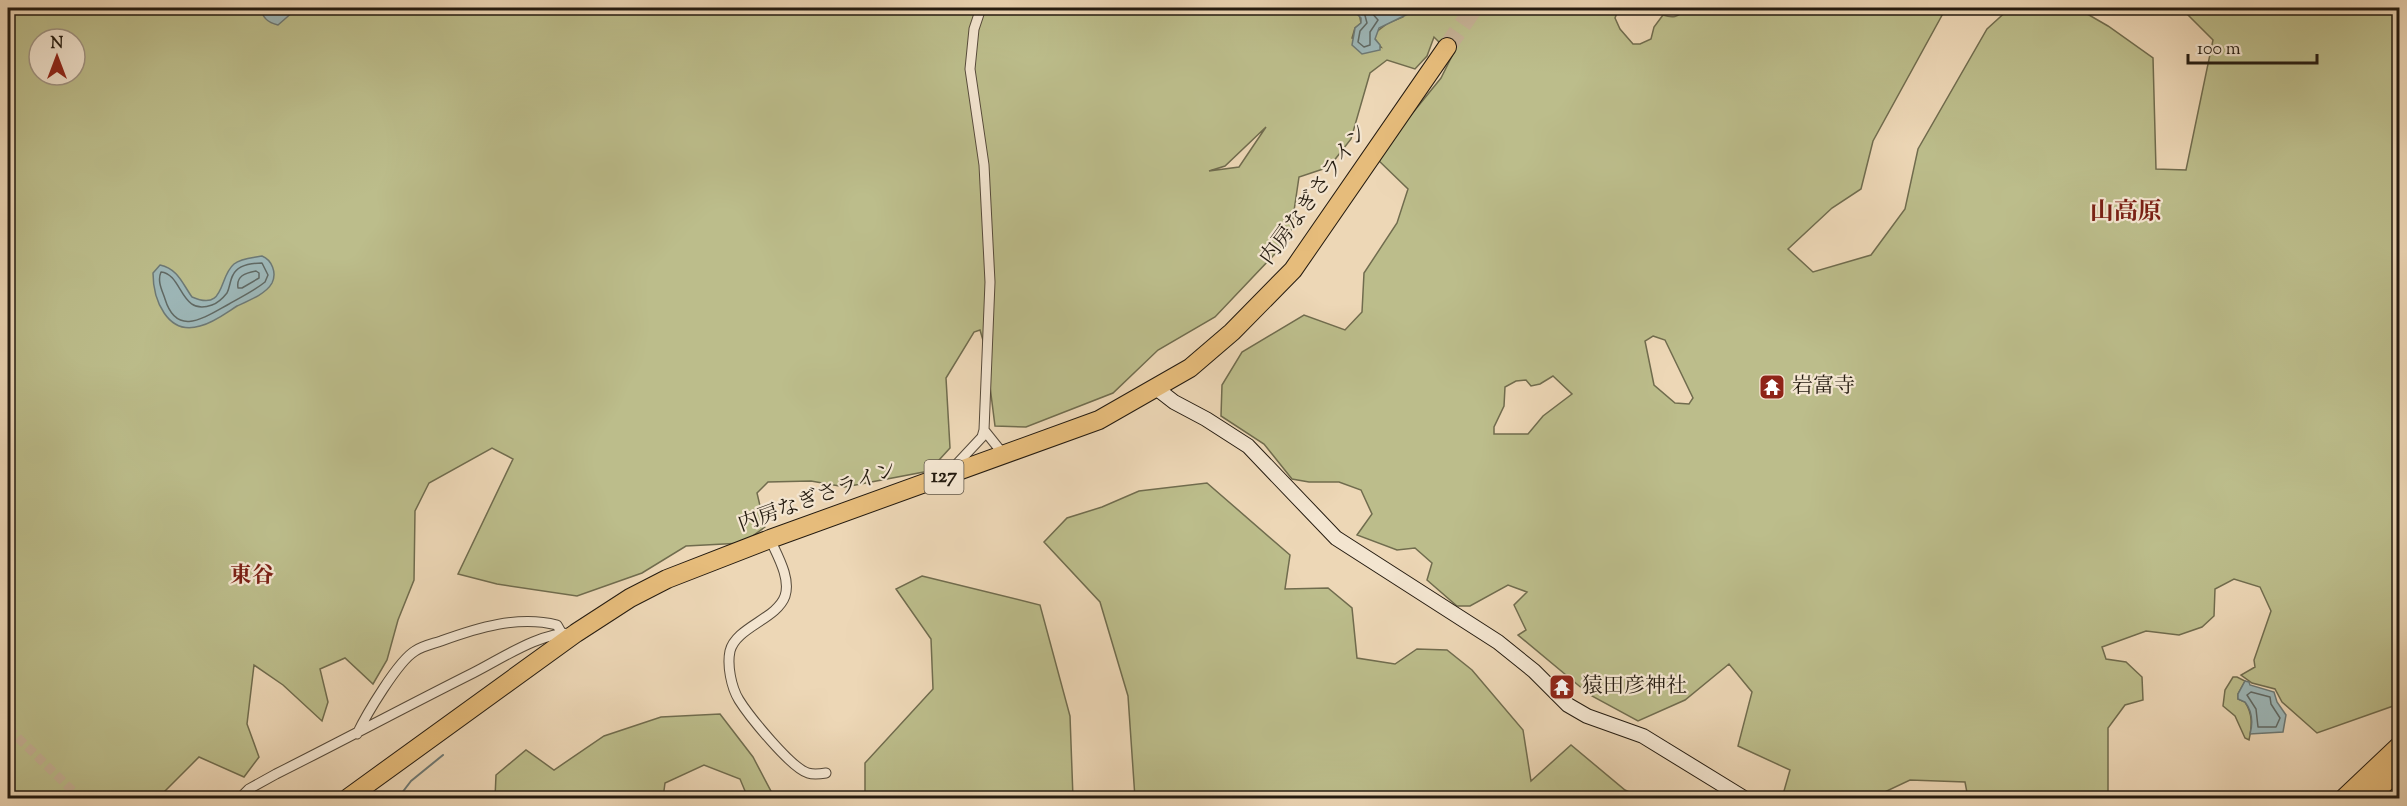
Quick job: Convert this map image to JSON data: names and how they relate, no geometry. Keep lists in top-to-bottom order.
{
  "streets": {
    "highway": ["内房なぎさライン", "127"]
  },
  "districts": ["山高原", "東谷"],
  "places": {
    "temple": ["岩富寺", "猿田彦神社"]
  },
  "scale_bar": "100 m",
  "north": "top"
}
